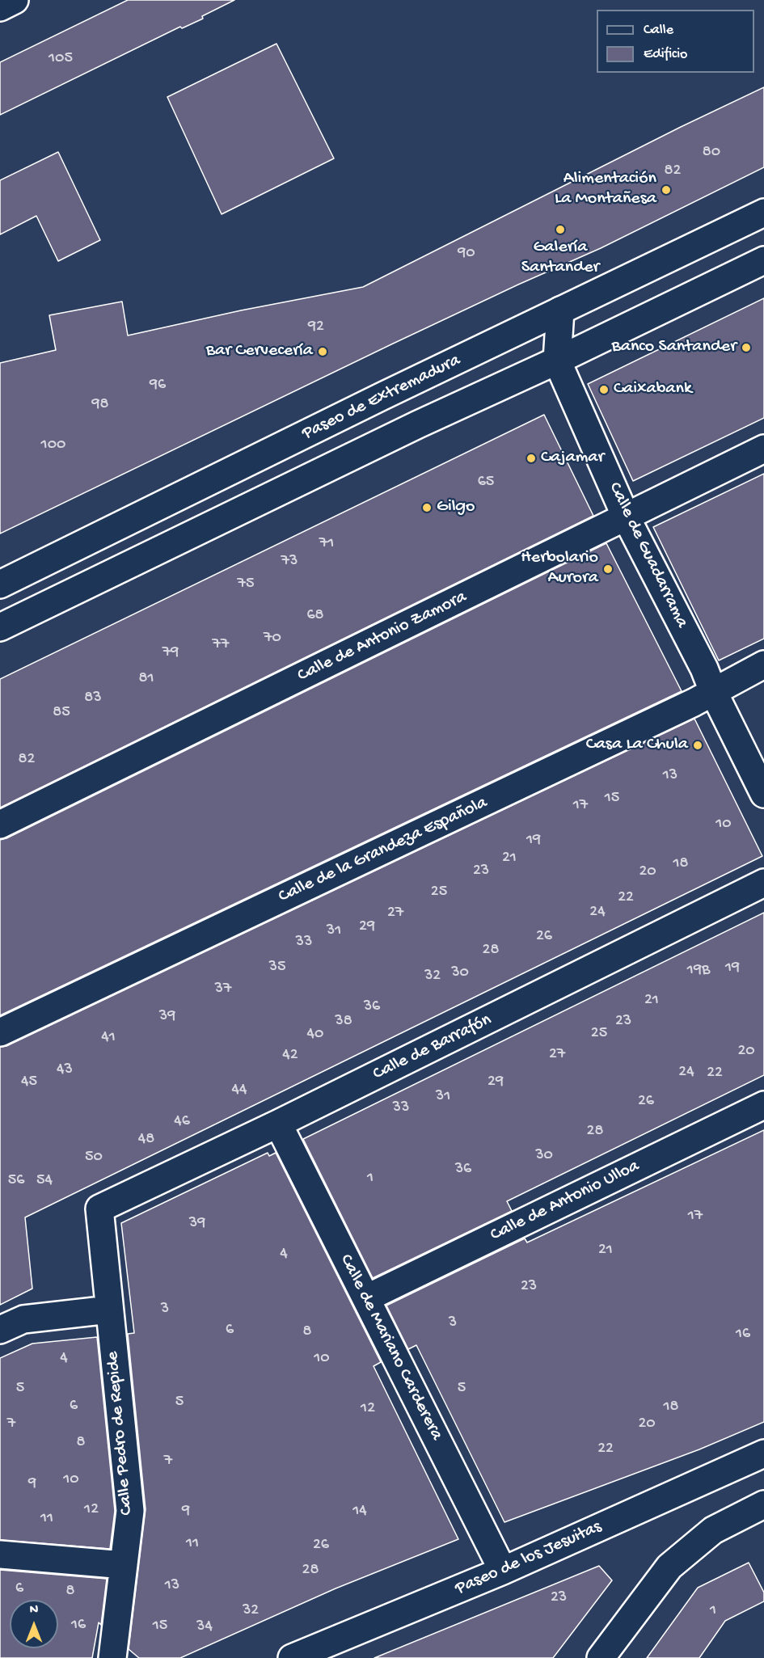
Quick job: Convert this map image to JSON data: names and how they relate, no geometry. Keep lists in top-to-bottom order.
{
  "streets": {
    "street": [
      "Paseo de Extremadura",
      "Calle de Guadarrama",
      "Calle de Antonio Zamora",
      "Calle de la Grandeza Española",
      "Calle de Barrafón",
      "Calle de Antonio Ulloa",
      "Calle de Mariano Carderera",
      "Calle Pedro de Repide",
      "Paseo de los Jesuitas"
    ]
  },
  "crossings": [
    ["Paseo de Extremadura", "Calle de Guadarrama"],
    ["Calle de Guadarrama", "Calle de Antonio Zamora"],
    ["Calle de Guadarrama", "Calle de la Grandeza Española"],
    ["Calle de Barrafón", "Calle de Mariano Carderera"],
    ["Calle de Barrafón", "Calle Pedro de Repide"],
    ["Calle de Antonio Ulloa", "Calle de Mariano Carderera"],
    ["Calle de Mariano Carderera", "Paseo de los Jesuitas"]
  ],
  "places": [
    "Alimentación La Montañesa",
    "Galería Santander",
    "Banco Santander",
    "Bar Cervecería",
    "Caixabank",
    "Cajamar",
    "Gilgo",
    "Herbolario Aurora",
    "Casa La Chula"
  ],
  "house_numbers": [
    "105",
    "80",
    "82",
    "90",
    "92",
    "96",
    "98",
    "100",
    "65",
    "71",
    "73",
    "75",
    "68",
    "70",
    "77",
    "79",
    "81",
    "83",
    "85",
    "82",
    "13",
    "15",
    "17",
    "10",
    "19",
    "21",
    "18",
    "23",
    "20",
    "25",
    "22",
    "24",
    "27",
    "29",
    "31",
    "26",
    "33",
    "28",
    "35",
    "19",
    "19B",
    "30",
    "32",
    "37",
    "21",
    "36",
    "39",
    "38",
    "23",
    "25",
    "40",
    "41",
    "20",
    "27",
    "42",
    "43",
    "24",
    "22",
    "45",
    "29",
    "44",
    "31",
    "26",
    "33",
    "46",
    "28",
    "48",
    "30",
    "50",
    "36",
    "1",
    "56",
    "54",
    "17",
    "39",
    "21",
    "4",
    "23",
    "3",
    "3",
    "6",
    "8",
    "16",
    "4",
    "10",
    "5",
    "5",
    "5",
    "6",
    "18",
    "12",
    "7",
    "20",
    "8",
    "22",
    "7",
    "10",
    "9",
    "12",
    "9",
    "14",
    "11",
    "11",
    "26",
    "28",
    "13",
    "6",
    "8",
    "23",
    "32",
    "1",
    "16",
    "15",
    "34"
  ],
  "legend": ["Calle", "Edificio"],
  "north": "top"
}
